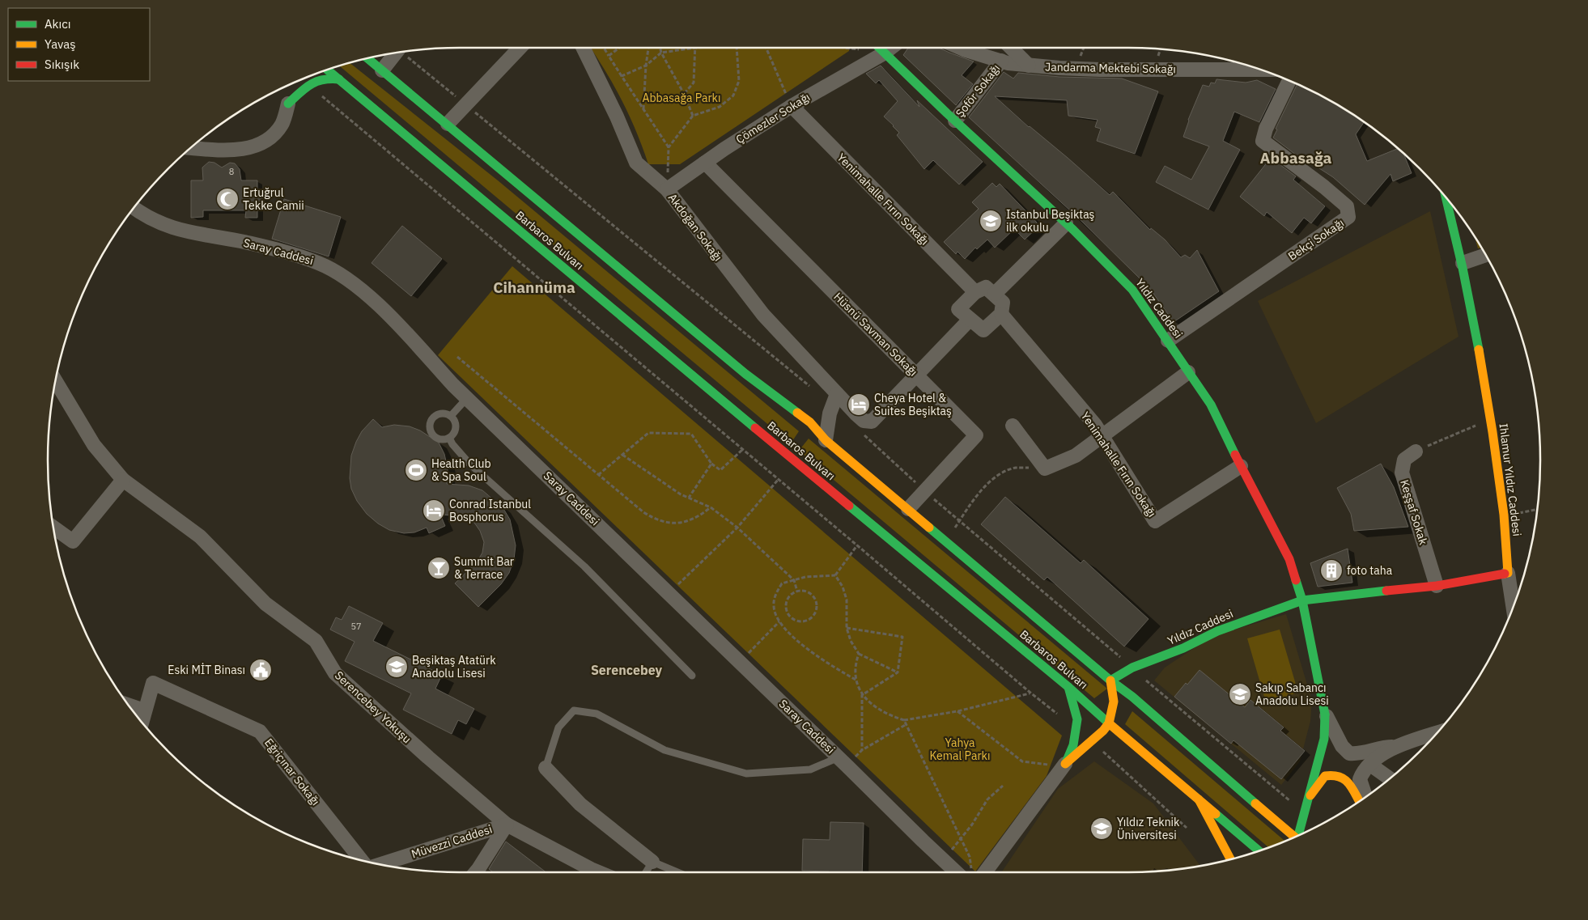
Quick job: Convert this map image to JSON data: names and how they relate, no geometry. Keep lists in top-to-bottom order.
{
  "streets": {
    "main road": ["Barbaros Bulvarı", "Yıldız Caddesi", "Ihlamur Yıldız Caddesi"],
    "street": [
      "Jandarma Mektebi Sokağı",
      "Şoför Sokağı",
      "Çömezler Sokağı",
      "Yenimahalle Fırın Sokağı",
      "Akdoğan Sokağı",
      "Bekçi Sokağı",
      "Saray Caddesi",
      "Hüsnü Savman Sokağı",
      "Keşşaf Sokak",
      "Serencebey Yokuşu",
      "Eğriçınar Sokağı",
      "Müvezzi Caddesi"
    ]
  },
  "crossings": [
    ["Jandarma Mektebi Sokağı", "Şoför Sokağı"],
    ["Şoför Sokağı", "Yıldız Caddesi"],
    ["Çömezler Sokağı", "Yenimahalle Fırın Sokağı"],
    ["Çömezler Sokağı", "Akdoğan Sokağı"],
    ["Çömezler Sokağı", "Yıldız Caddesi"],
    ["Çömezler Sokağı", "Hüsnü Savman Sokağı"],
    ["Yenimahalle Fırın Sokağı", "Yıldız Caddesi"],
    ["Akdoğan Sokağı", "Hüsnü Savman Sokağı"],
    ["Bekçi Sokağı", "Yıldız Caddesi"],
    ["Barbaros Bulvarı", "Yıldız Caddesi"],
    ["Barbaros Bulvarı", "Hüsnü Savman Sokağı"],
    ["Serencebey Yokuşu", "Müvezzi Caddesi"]
  ],
  "districts": ["Abbasağa", "Cihannüma", "Serencebey"],
  "parks": ["Abbasağa Parkı", "Yahya Kemal Parkı"],
  "places": {
    "mosque": ["Ertuğrul Tekke Camii"],
    "school or university": [
      "Istanbul Beşiktaş ilk okulu",
      "Beşiktaş Atatürk Anadolu Lisesi",
      "Sakıp Sabancı Anadolu Lisesi",
      "Yıldız Teknik Üniversitesi"
    ],
    "hotel": ["Cheya Hotel & Suites Beşiktaş", "Conrad Istanbul Bosphorus"],
    "sports": ["Health Club & Spa Soul"],
    "bar": ["Summit Bar & Terrace"],
    "building": ["foto taha"],
    "public building": ["Eski MİT Binası"]
  },
  "house_numbers": ["8", "57"],
  "legend": ["Akıcı", "Yavaş", "Sıkışık"]
}
